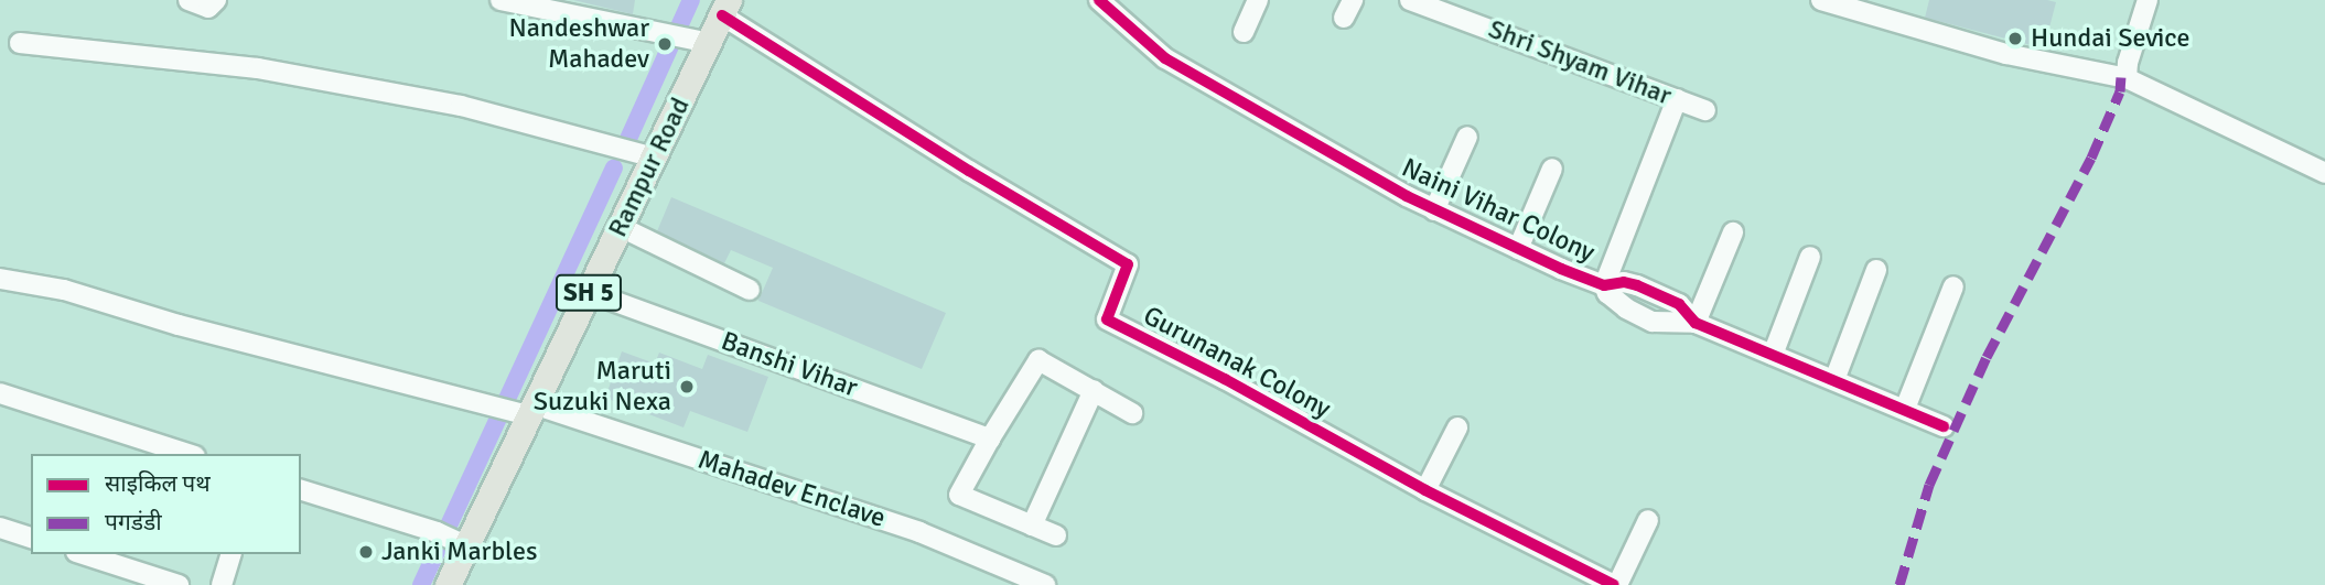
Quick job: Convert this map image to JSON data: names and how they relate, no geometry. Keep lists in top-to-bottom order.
{
  "streets": {
    "main road": ["Rampur Road", "SH 5"],
    "street": [
      "Shri Shyam Vihar",
      "Naini Vihar Colony",
      "Gurunanak Colony",
      "Banshi Vihar",
      "Mahadev Enclave"
    ]
  },
  "crossings": [
    ["Rampur Road", "Gurunanak Colony"],
    ["Rampur Road", "Banshi Vihar"],
    ["Rampur Road", "Mahadev Enclave"]
  ],
  "places": [
    "Hundai Sevice",
    "Nandeshwar Mahadev",
    "Maruti Suzuki Nexa",
    "Janki Marbles"
  ],
  "legend": ["साइकिल पथ", "पगडंडी"]
}
